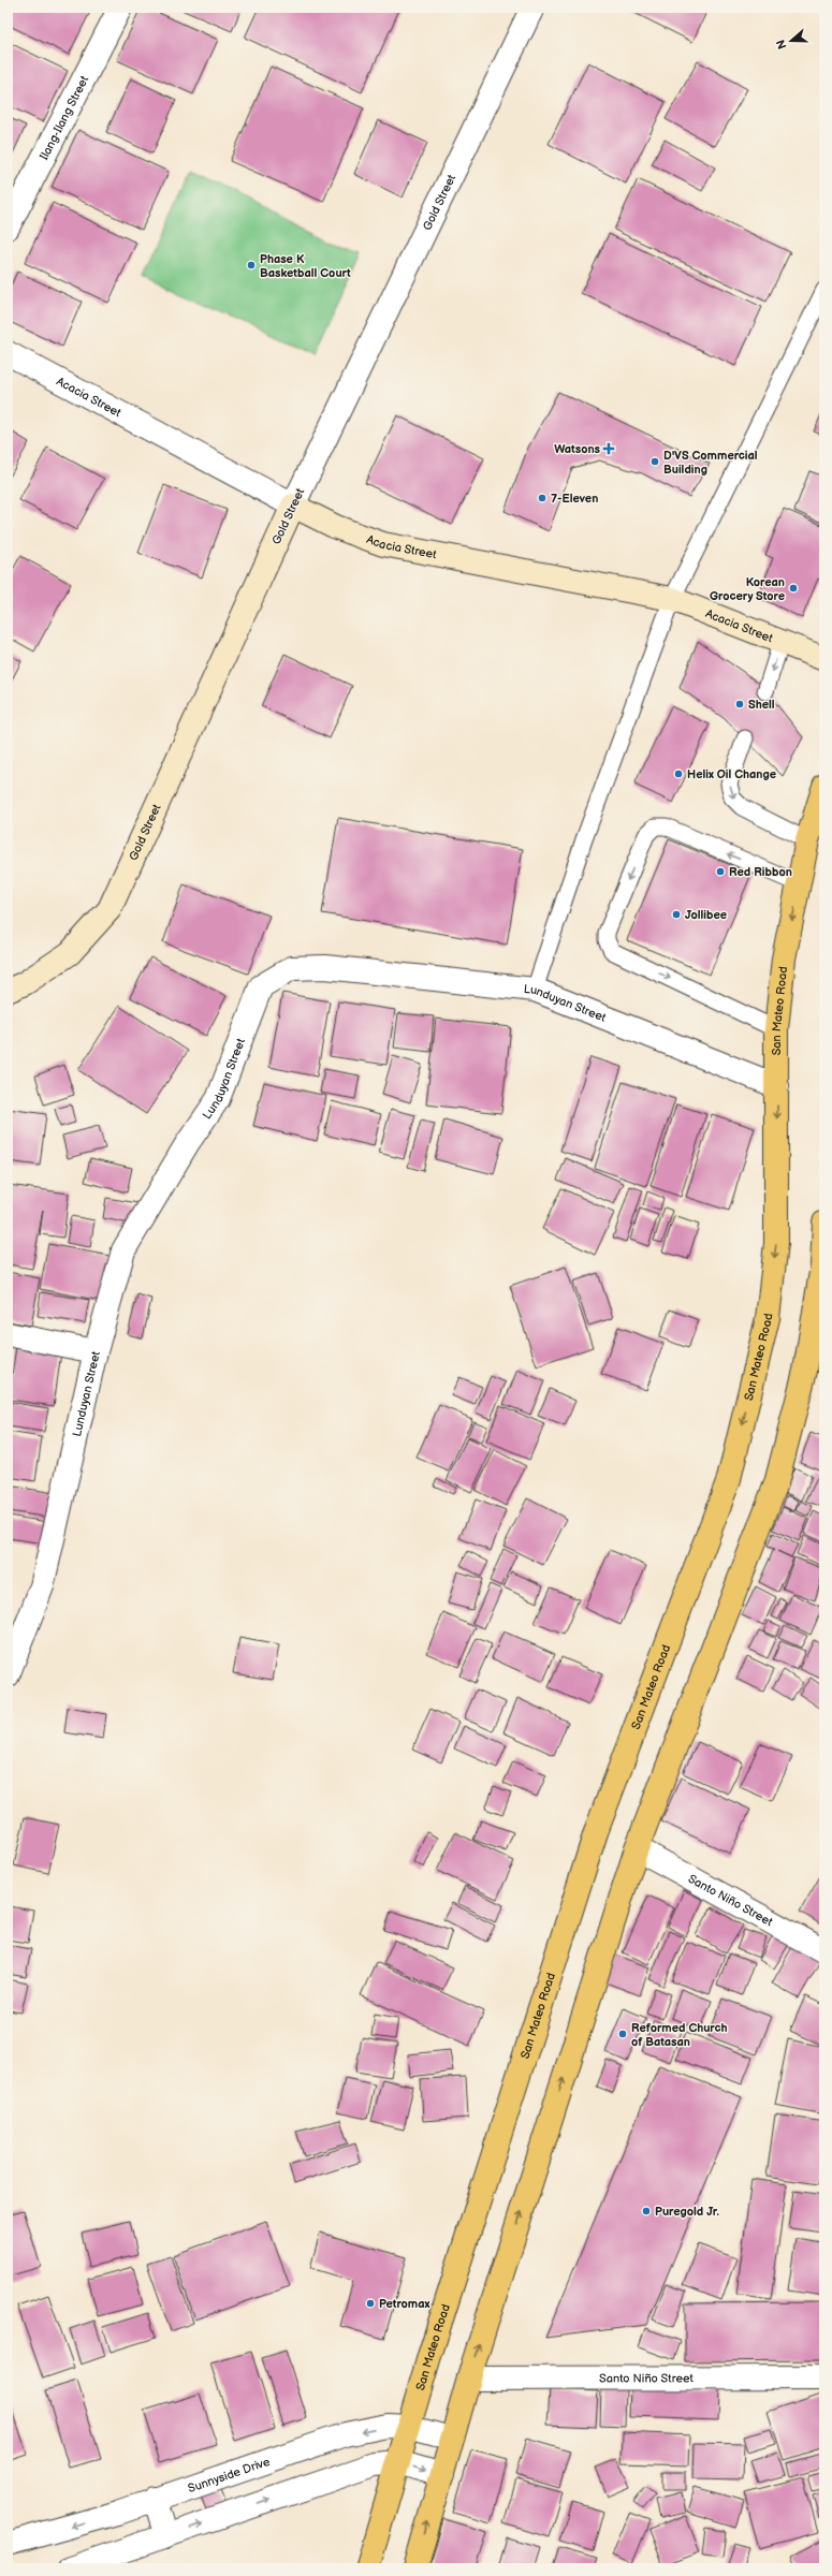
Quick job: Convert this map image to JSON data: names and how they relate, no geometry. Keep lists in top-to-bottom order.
{
  "streets": {
    "main road": ["San Mateo Road"],
    "street": [
      "Ilang-Ilang Street",
      "Gold Street",
      "Acacia Street",
      "Lunduyan Street",
      "Santo Niño Street",
      "Sunnyside Drive"
    ]
  },
  "crossings": [
    ["Gold Street", "Acacia Street"],
    ["Lunduyan Street", "San Mateo Road"],
    ["San Mateo Road", "Sunnyside Drive"]
  ],
  "places": {
    "other": [
      "Phase K Basketball Court",
      "D'VS Commercial Building",
      "7-Eleven",
      "Korean Grocery Store",
      "Shell",
      "Helix Oil Change",
      "Red Ribbon",
      "Jollibee",
      "Reformed Church of Batasan",
      "Puregold Jr.",
      "Petromax"
    ],
    "health": ["Watsons"]
  },
  "north": "left"
}
